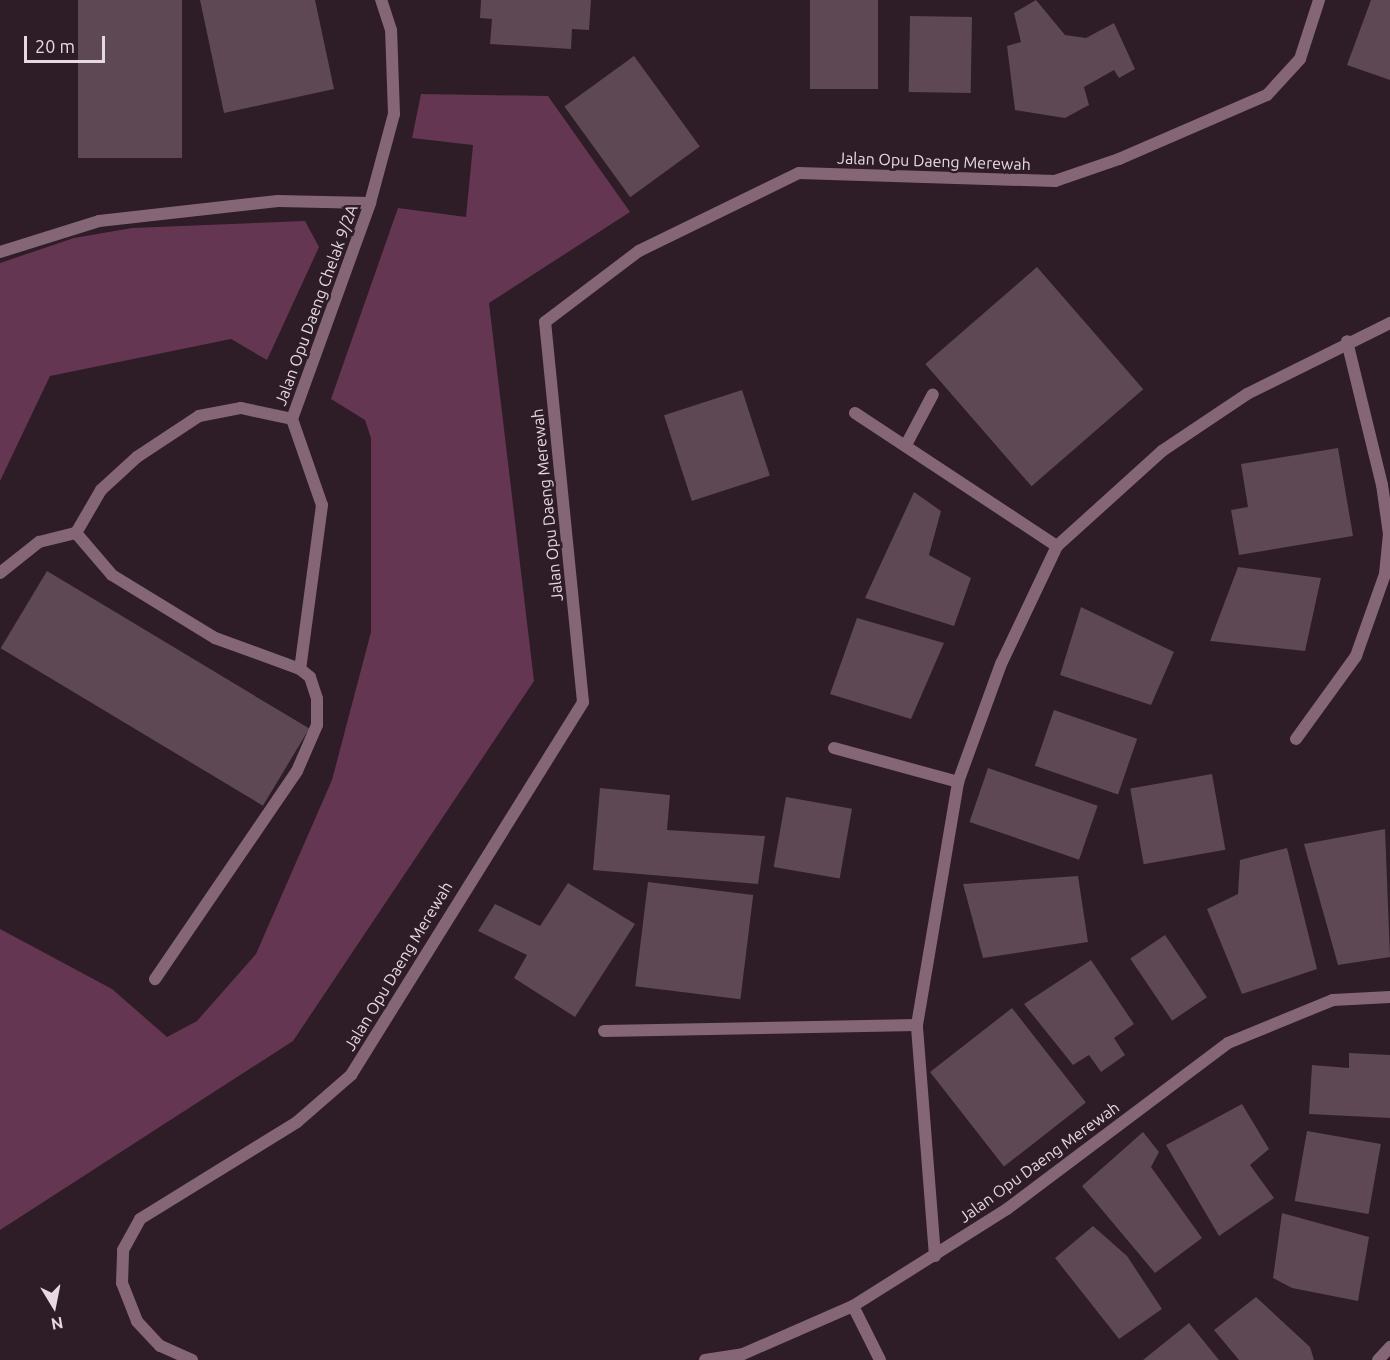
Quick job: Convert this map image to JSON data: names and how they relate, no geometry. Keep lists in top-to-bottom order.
{
  "streets": {
    "street": ["Jalan Opu Daeng Merewah", "Jalan Opu Daeng Chelak 9/2A"]
  },
  "scale_bar": "20 m",
  "north": "bottom"
}
